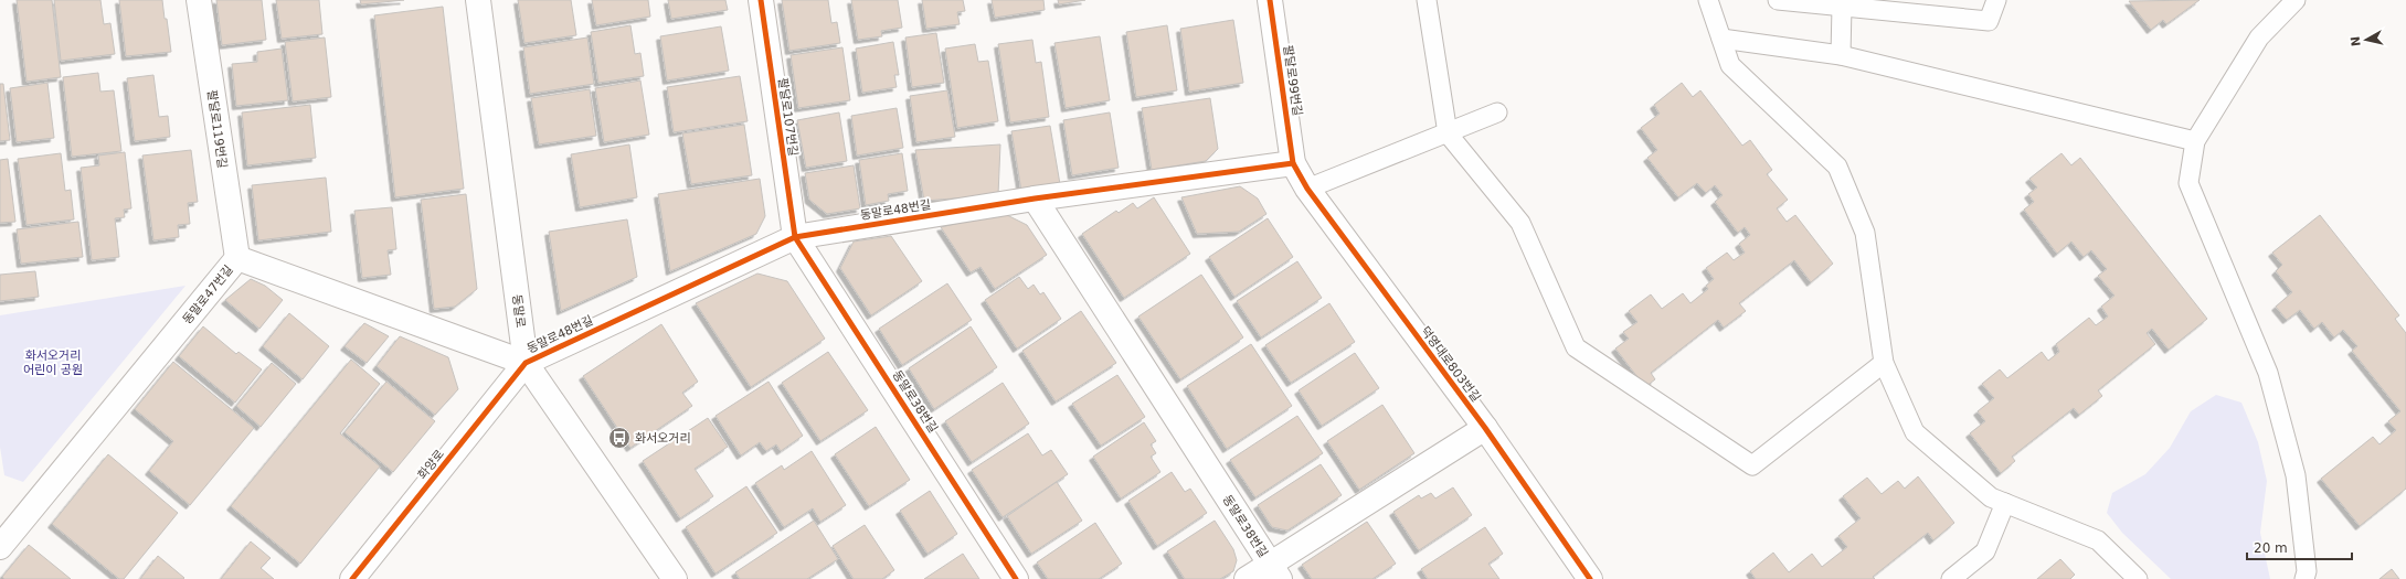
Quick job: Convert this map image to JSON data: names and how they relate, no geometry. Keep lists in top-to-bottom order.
{
  "streets": {
    "street": [
      "팔달로99번길",
      "팔달로107번길",
      "팔달로119번길",
      "동말로48번길",
      "동말로47번길",
      "동말로",
      "덕영대로803번길",
      "동말로38번길",
      "화양로"
    ]
  },
  "crossings": [
    ["팔달로99번길", "동말로48번길"],
    ["팔달로99번길", "덕영대로803번길"],
    ["팔달로107번길", "동말로48번길"],
    ["팔달로107번길", "동말로38번길"],
    ["팔달로119번길", "동말로47번길"],
    ["동말로48번길", "동말로47번길"],
    ["동말로48번길", "동말로"],
    ["동말로48번길", "덕영대로803번길"],
    ["동말로48번길", "동말로38번길"],
    ["동말로48번길", "화양로"],
    ["동말로47번길", "동말로"],
    ["동말로47번길", "화양로"],
    ["동말로", "화양로"],
    ["덕영대로803번길", "동말로38번길"]
  ],
  "parks": ["화서오거리 어린이 공원"],
  "places": {
    "bus stop": ["화서오거리"]
  },
  "scale_bar": "20 m",
  "north": "left"
}
